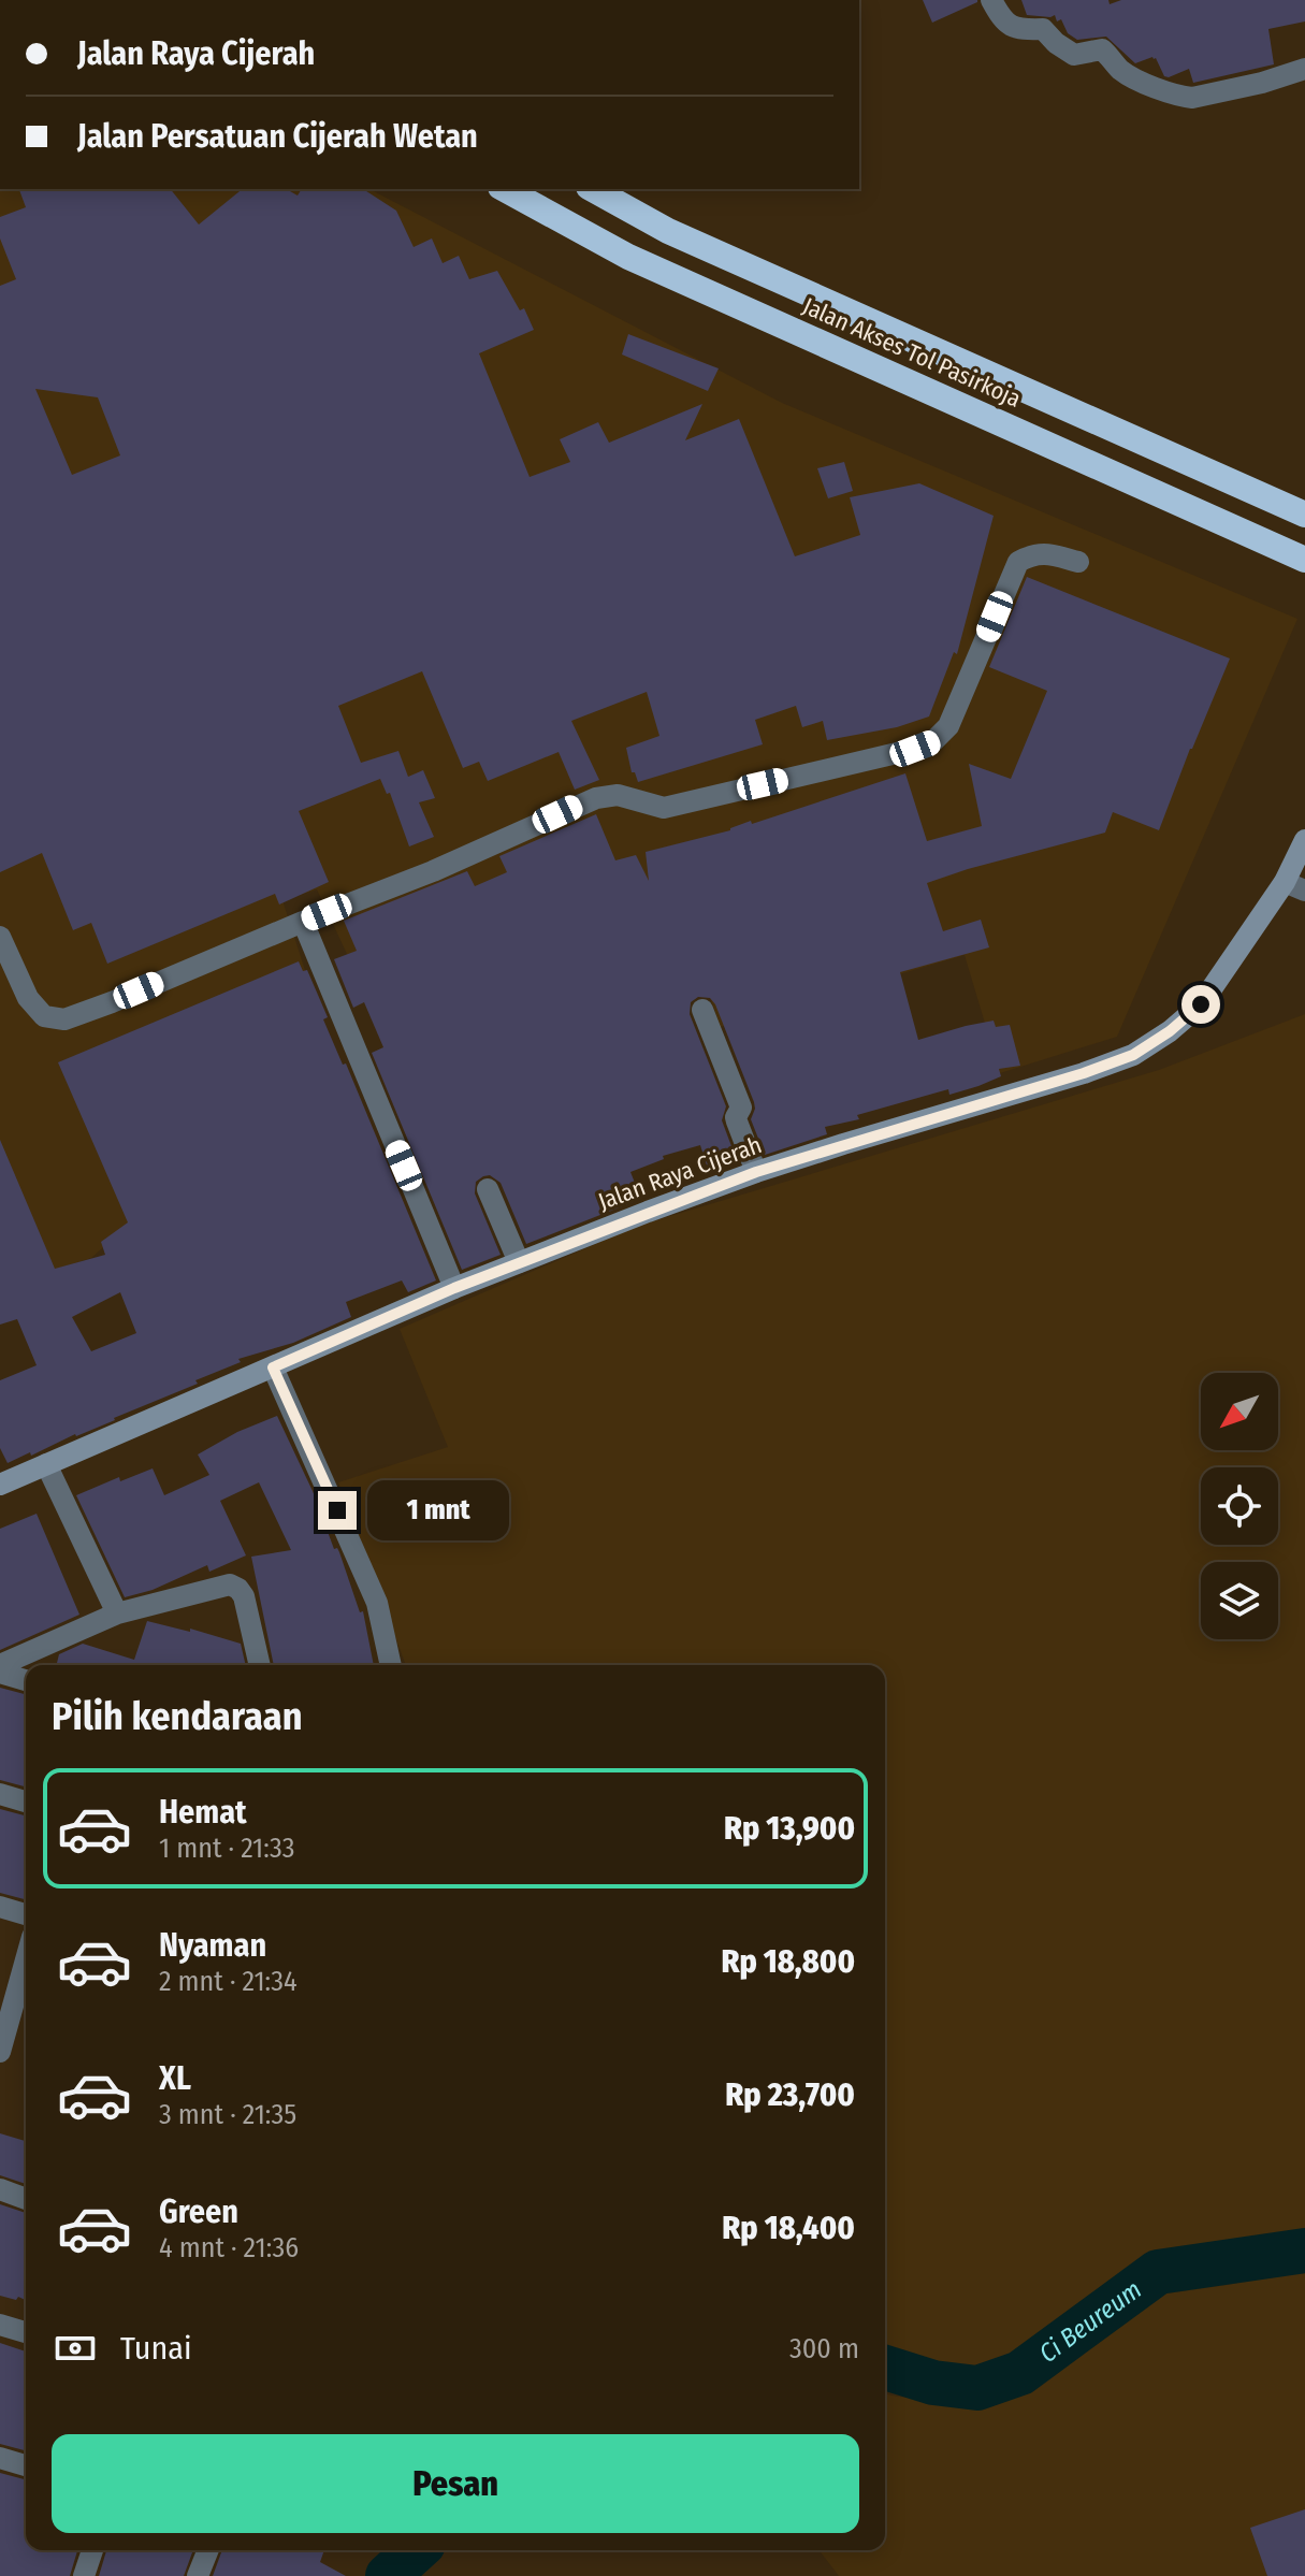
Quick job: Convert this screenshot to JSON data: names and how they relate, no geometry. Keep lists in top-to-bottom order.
{
  "streets": {
    "highway": ["Jalan Akses Tol Pasirkoja"],
    "main road": ["Jalan Raya Cijerah"]
  },
  "water": ["Ci Beureum"],
  "north": "bottom left",
  "page": {
    "banner": ["Jalan Raya Cijerah", "Jalan Persatuan Cijerah Wetan"],
    "bubble": "1 mnt",
    "heading": "Pilih kendaraan",
    "list": [
      {
        "name": "Hemat",
        "note": "1 mnt · 21:33",
        "value": "Rp 13,900"
      },
      {
        "name": "Nyaman",
        "note": "2 mnt · 21:34",
        "value": "Rp 18,800"
      },
      {
        "name": "XL",
        "note": "3 mnt · 21:35",
        "value": "Rp 23,700"
      },
      {
        "name": "Green",
        "note": "4 mnt · 21:36",
        "value": "Rp 18,400"
      }
    ],
    "pay": ["Tunai", "300 m"],
    "buttons": "Pesan"
  }
}
